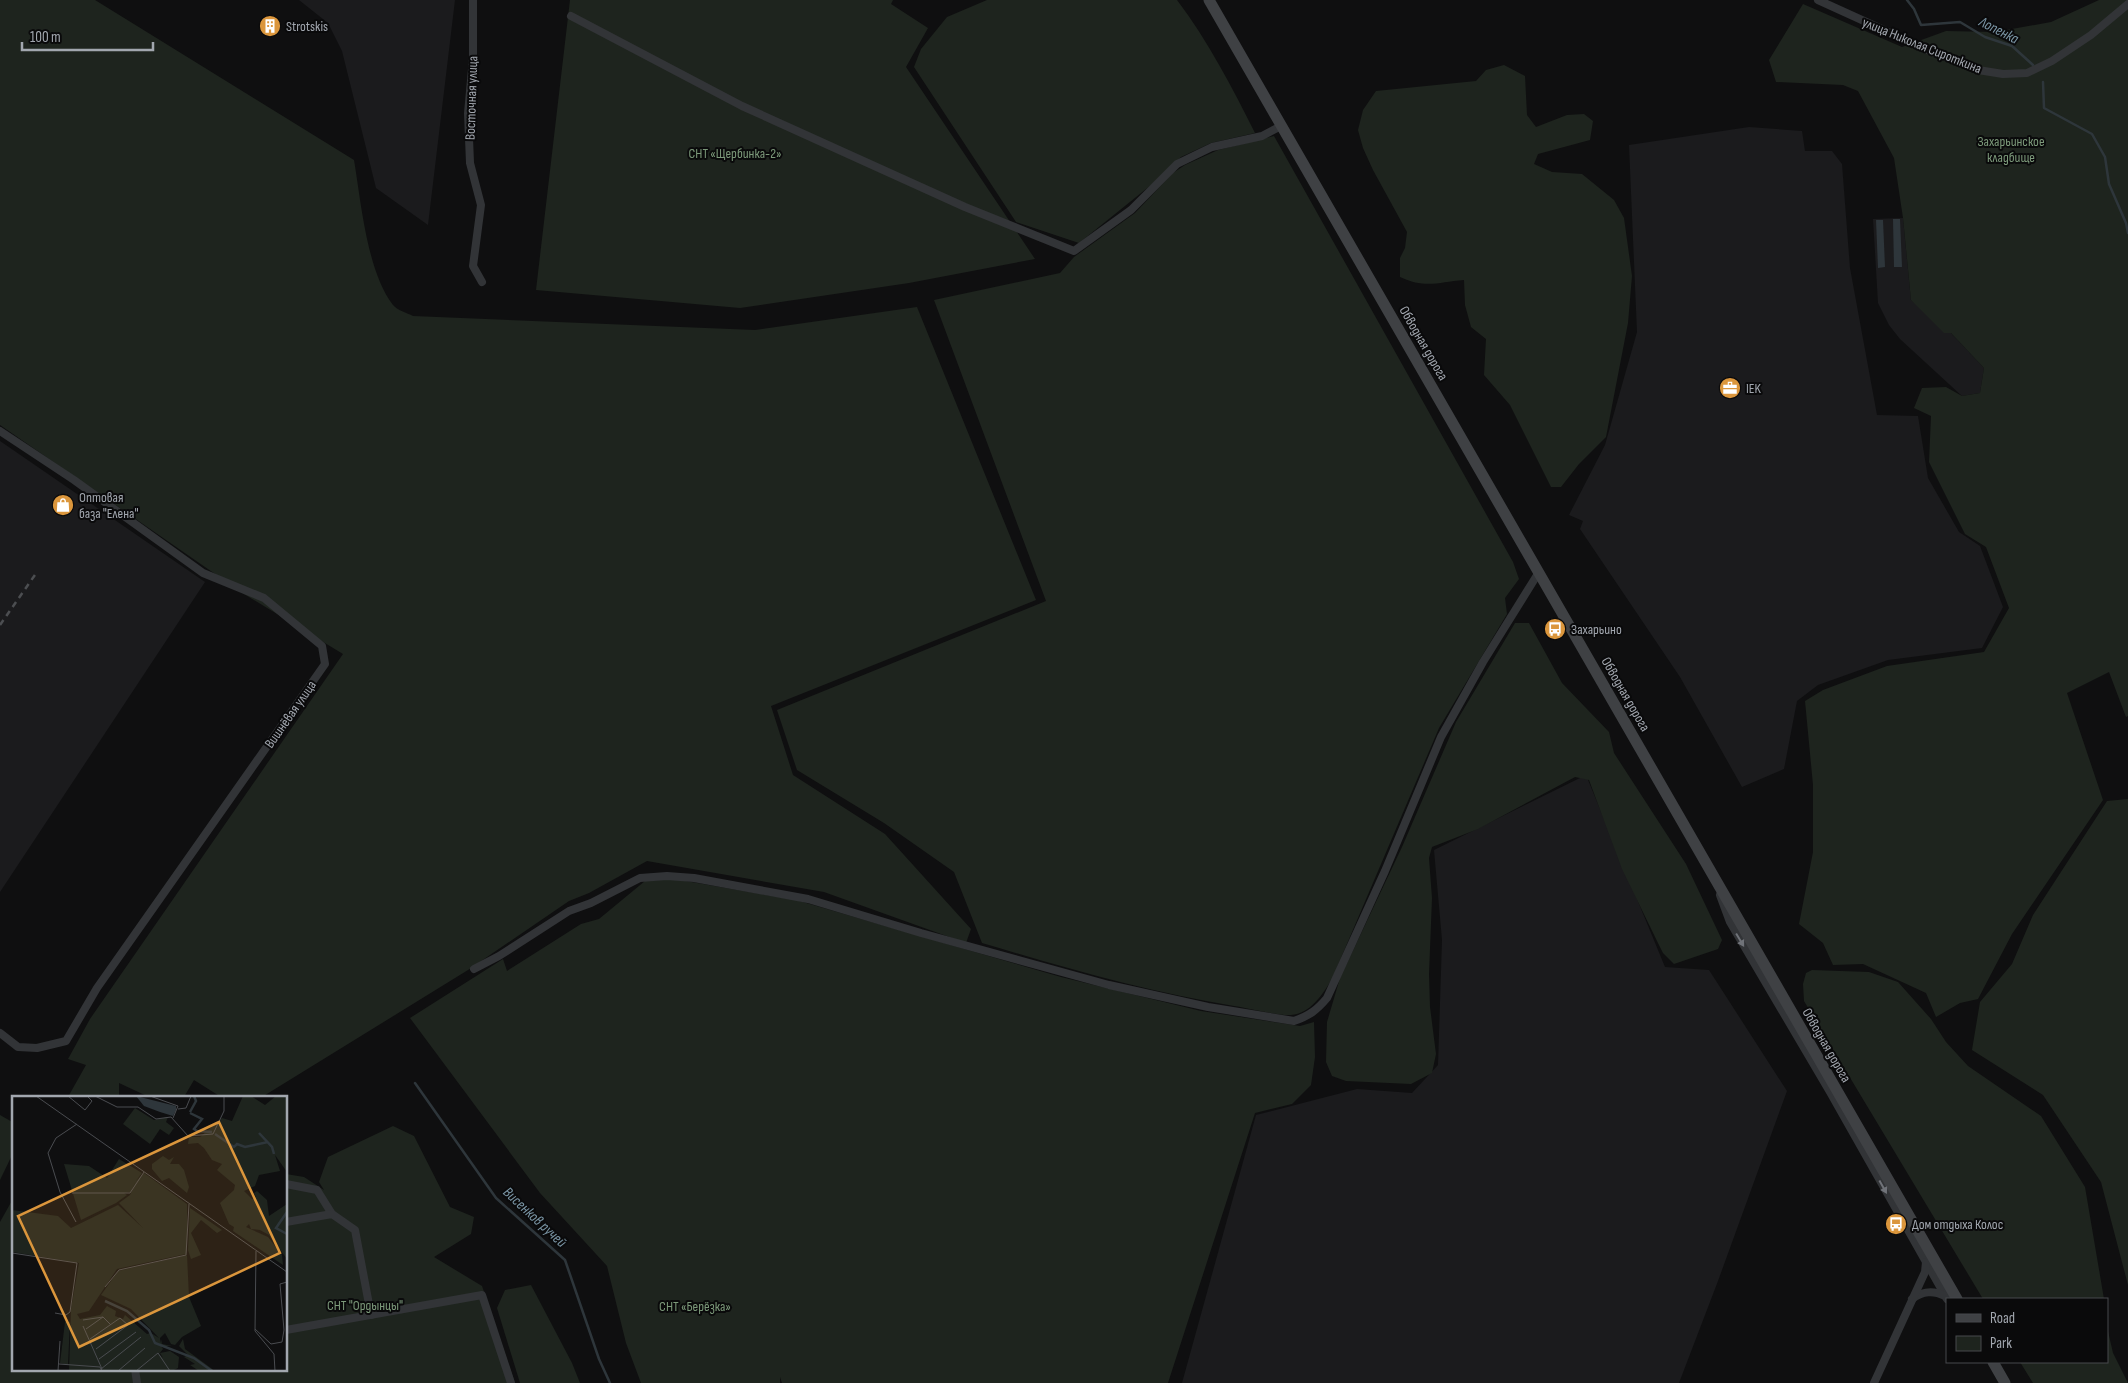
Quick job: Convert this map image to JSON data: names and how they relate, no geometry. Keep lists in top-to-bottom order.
{
  "streets": {
    "main road": ["Обводная дорога"],
    "street": ["улица Николая Сироткина", "Восточная улица", "Вишнёвая улица"]
  },
  "water": ["Лопенка", "Висенков ручей"],
  "parks": [
    "Захарьинское кладбище",
    "СНТ «Щербинка-2»",
    "СНТ \"Ордынцы\"",
    "СНТ «Берёзка»"
  ],
  "places": {
    "building": ["Strotskis"],
    "office": ["IEK"],
    "shop": ["Оптовая база \"Елена\""],
    "bus stop": ["Захарьино", "Дом отдыха Колос"]
  },
  "legend": ["Road", "Park"],
  "scale_bar": "100 m"
}
